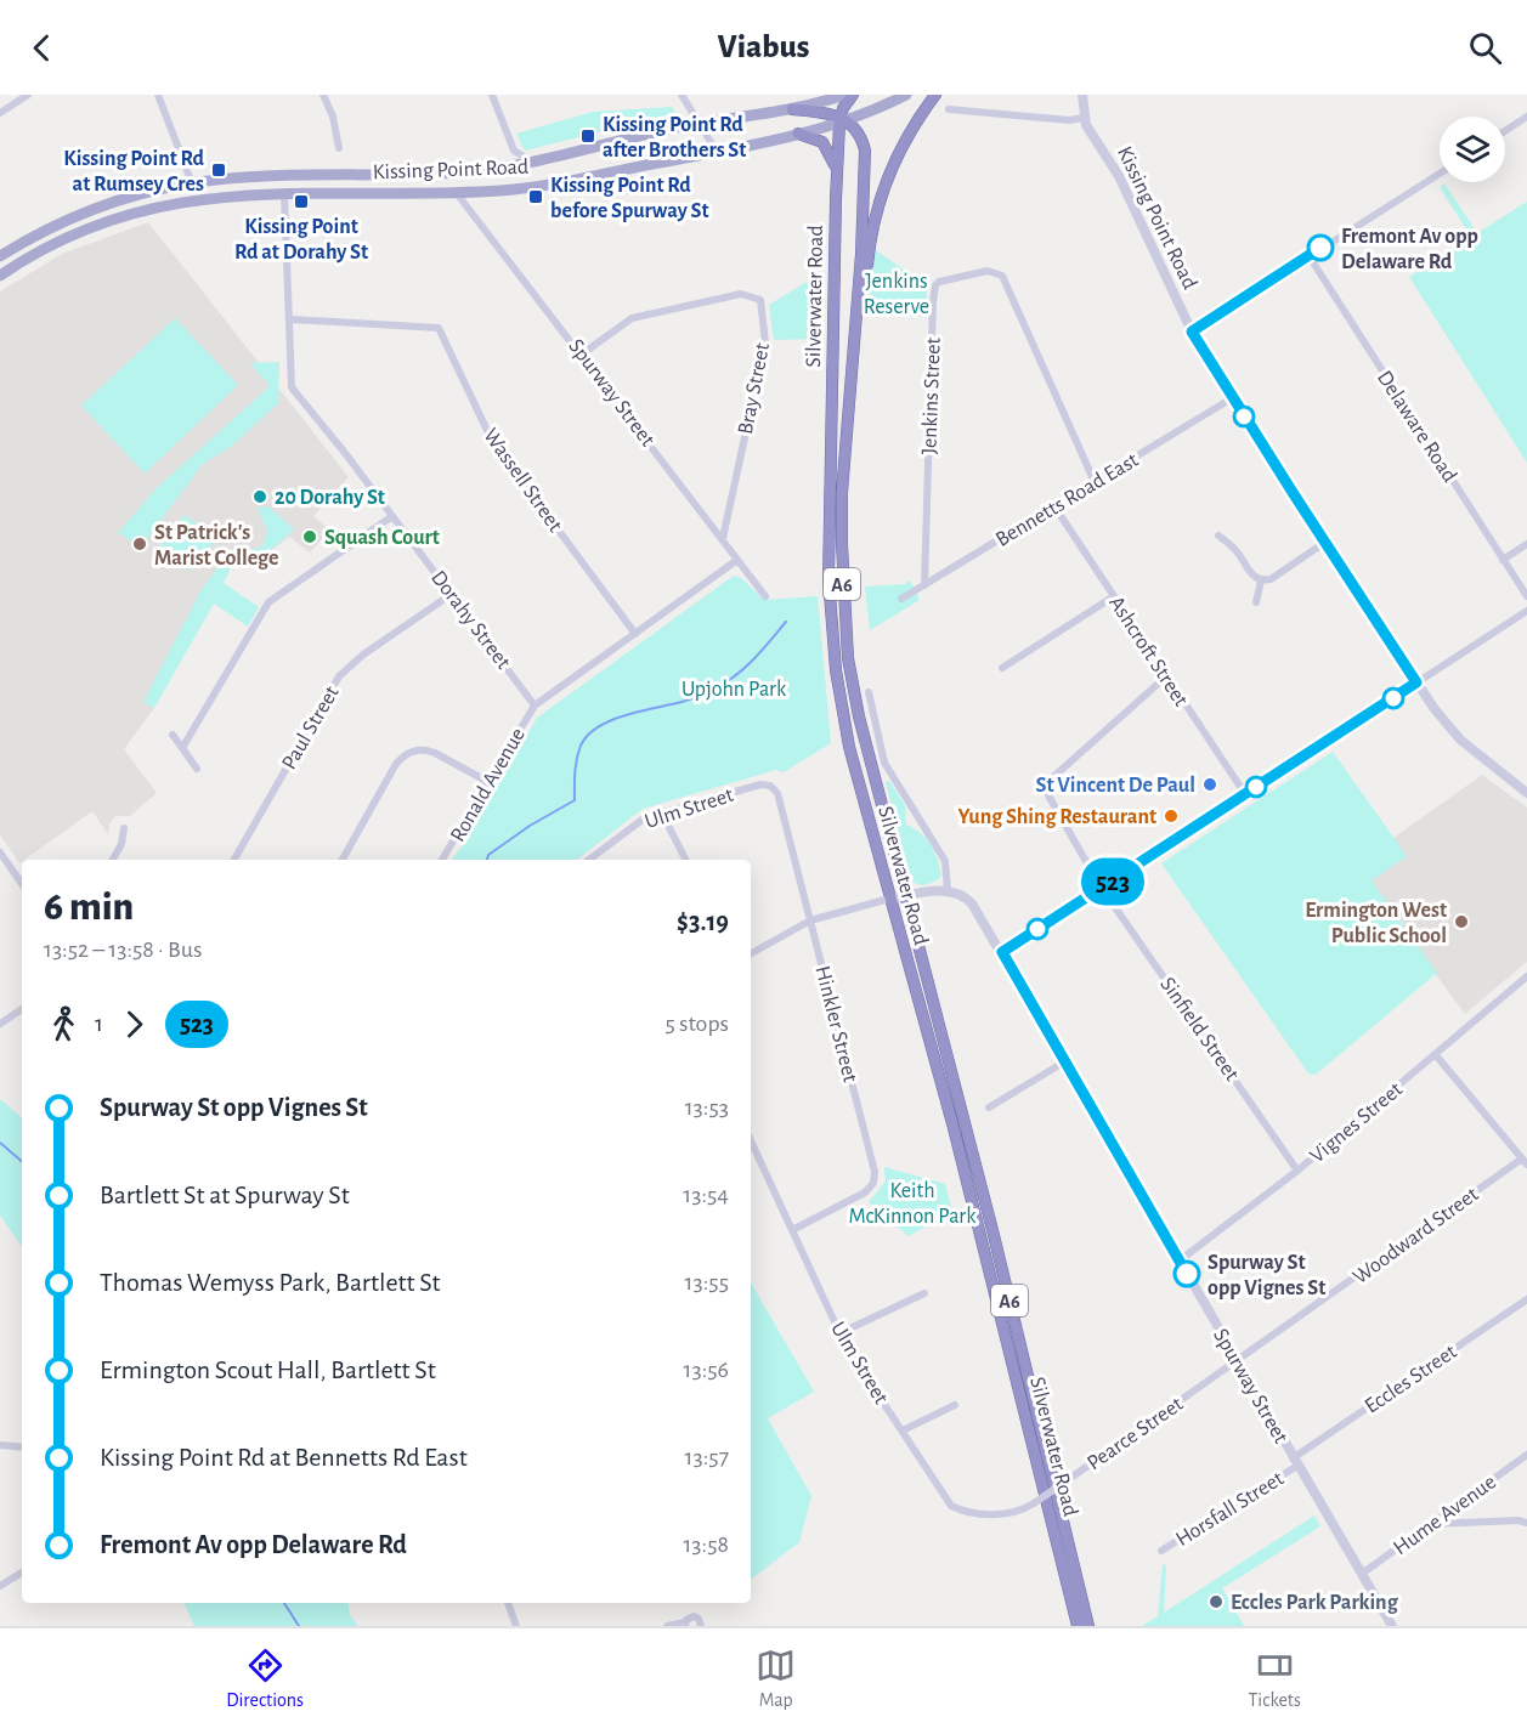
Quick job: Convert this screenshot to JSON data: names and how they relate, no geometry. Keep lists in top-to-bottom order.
{
  "streets": {
    "highway": ["Silverwater Road", "A6"],
    "main road": ["Kissing Point Road"],
    "street": [
      "Bray Street",
      "Spurway Street",
      "Jenkins Street",
      "Delaware Road",
      "Wassell Street",
      "Bennetts Road East",
      "Dorahy Street",
      "Ashcroft Street",
      "Paul Street",
      "Ronald Avenue",
      "Ulm Street",
      "Hinkler Street",
      "Sinfield Street",
      "Vignes Street",
      "Woodward Street",
      "Eccles Street",
      "Pearce Street",
      "Horsfall Street",
      "Hume Avenue"
    ]
  },
  "crossings": [
    ["Kissing Point Road", "Silverwater Road"],
    ["Kissing Point Road", "Spurway Street"],
    ["Kissing Point Road", "Bennetts Road East"],
    ["Kissing Point Road", "Dorahy Street"],
    ["Bray Street", "Spurway Street"],
    ["Spurway Street", "Vignes Street"],
    ["Spurway Street", "Woodward Street"],
    ["Spurway Street", "Eccles Street"],
    ["Spurway Street", "Pearce Street"],
    ["Spurway Street", "Horsfall Street"],
    ["Spurway Street", "Hume Avenue"],
    ["Jenkins Street", "Bennetts Road East"],
    ["Wassell Street", "Dorahy Street"],
    ["Bennetts Road East", "Ashcroft Street"],
    ["Dorahy Street", "Paul Street"],
    ["Dorahy Street", "Ronald Avenue"],
    ["Ashcroft Street", "Sinfield Street"],
    ["Ulm Street", "Hinkler Street"],
    ["Ulm Street", "Pearce Street"],
    ["Sinfield Street", "Vignes Street"],
    ["Woodward Street", "Pearce Street"],
    ["Eccles Street", "Horsfall Street"]
  ],
  "parks": ["Jenkins Reserve", "Upjohn Park", "Keith McKinnon Park"],
  "places": {
    "transit": [
      "Kissing Point Rd after Brothers St",
      "Kissing Point Rd at Rumsey Cres",
      "Kissing Point Rd before Spurway St",
      "Kissing Point Rd at Dorahy St"
    ],
    "other": [
      "Fremont Av opp Delaware Rd",
      "20 Dorahy St",
      "Squash Court",
      "St Patrick's Marist College",
      "St Vincent De Paul",
      "Yung Shing Restaurant",
      "Ermington West Public School",
      "Spurway St opp Vignes St",
      "Eccles Park Parking"
    ]
  },
  "lines": ["bus line 523"],
  "page": {
    "header": "Viabus",
    "on_map": "523",
    "heading": ["6 min", "13:52 – 13:58 · Bus", "$3.19"],
    "legs": ["1", "523", "5 stops"],
    "list": [
      {
        "name": "Spurway St opp Vignes St",
        "value": "13:53"
      },
      {
        "name": "Bartlett St at Spurway St",
        "value": "13:54"
      },
      {
        "name": "Thomas Wemyss Park, Bartlett St",
        "value": "13:55"
      },
      {
        "name": "Ermington Scout Hall, Bartlett St",
        "value": "13:56"
      },
      {
        "name": "Kissing Point Rd at Bennetts Rd East",
        "value": "13:57"
      },
      {
        "name": "Fremont Av opp Delaware Rd",
        "value": "13:58"
      }
    ],
    "tabs": ["Directions", "Map", "Tickets"]
  }
}
